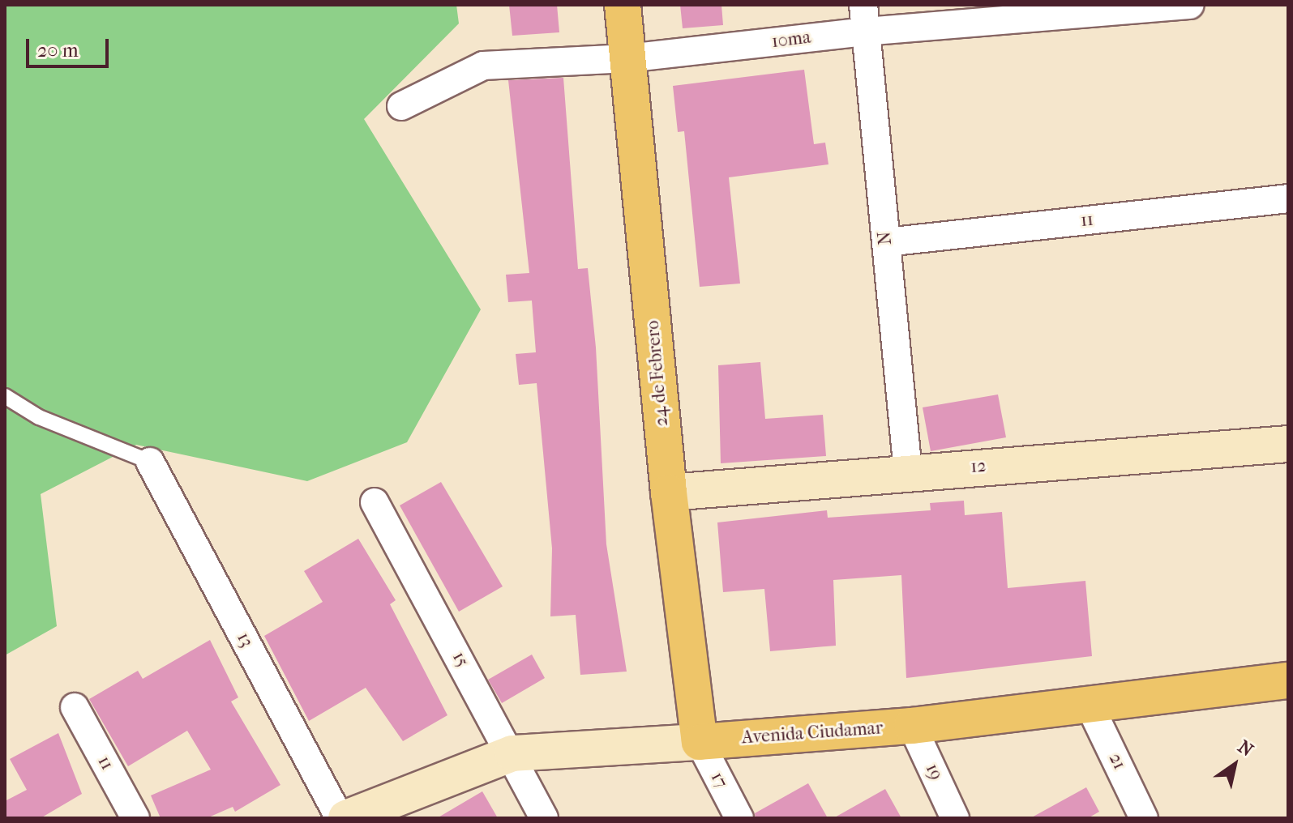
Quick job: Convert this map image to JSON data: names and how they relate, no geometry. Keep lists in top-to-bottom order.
{
  "streets": {
    "main road": ["24 de Febrero", "12", "Avenida Ciudamar"],
    "street": [
      "10ma",
      "11",
      "N",
      "13",
      "15",
      "21",
      "19",
      "17"
    ]
  },
  "crossings": [
    ["10ma", "N"],
    ["10ma", "24 de Febrero"],
    ["11", "N"],
    ["N", "12"],
    ["24 de Febrero", "12"],
    ["24 de Febrero", "Avenida Ciudamar"],
    ["24 de Febrero", "17"],
    ["15", "Avenida Ciudamar"],
    ["Avenida Ciudamar", "21"],
    ["Avenida Ciudamar", "19"],
    ["Avenida Ciudamar", "17"]
  ],
  "scale_bar": "20 m",
  "north": "top right"
}
